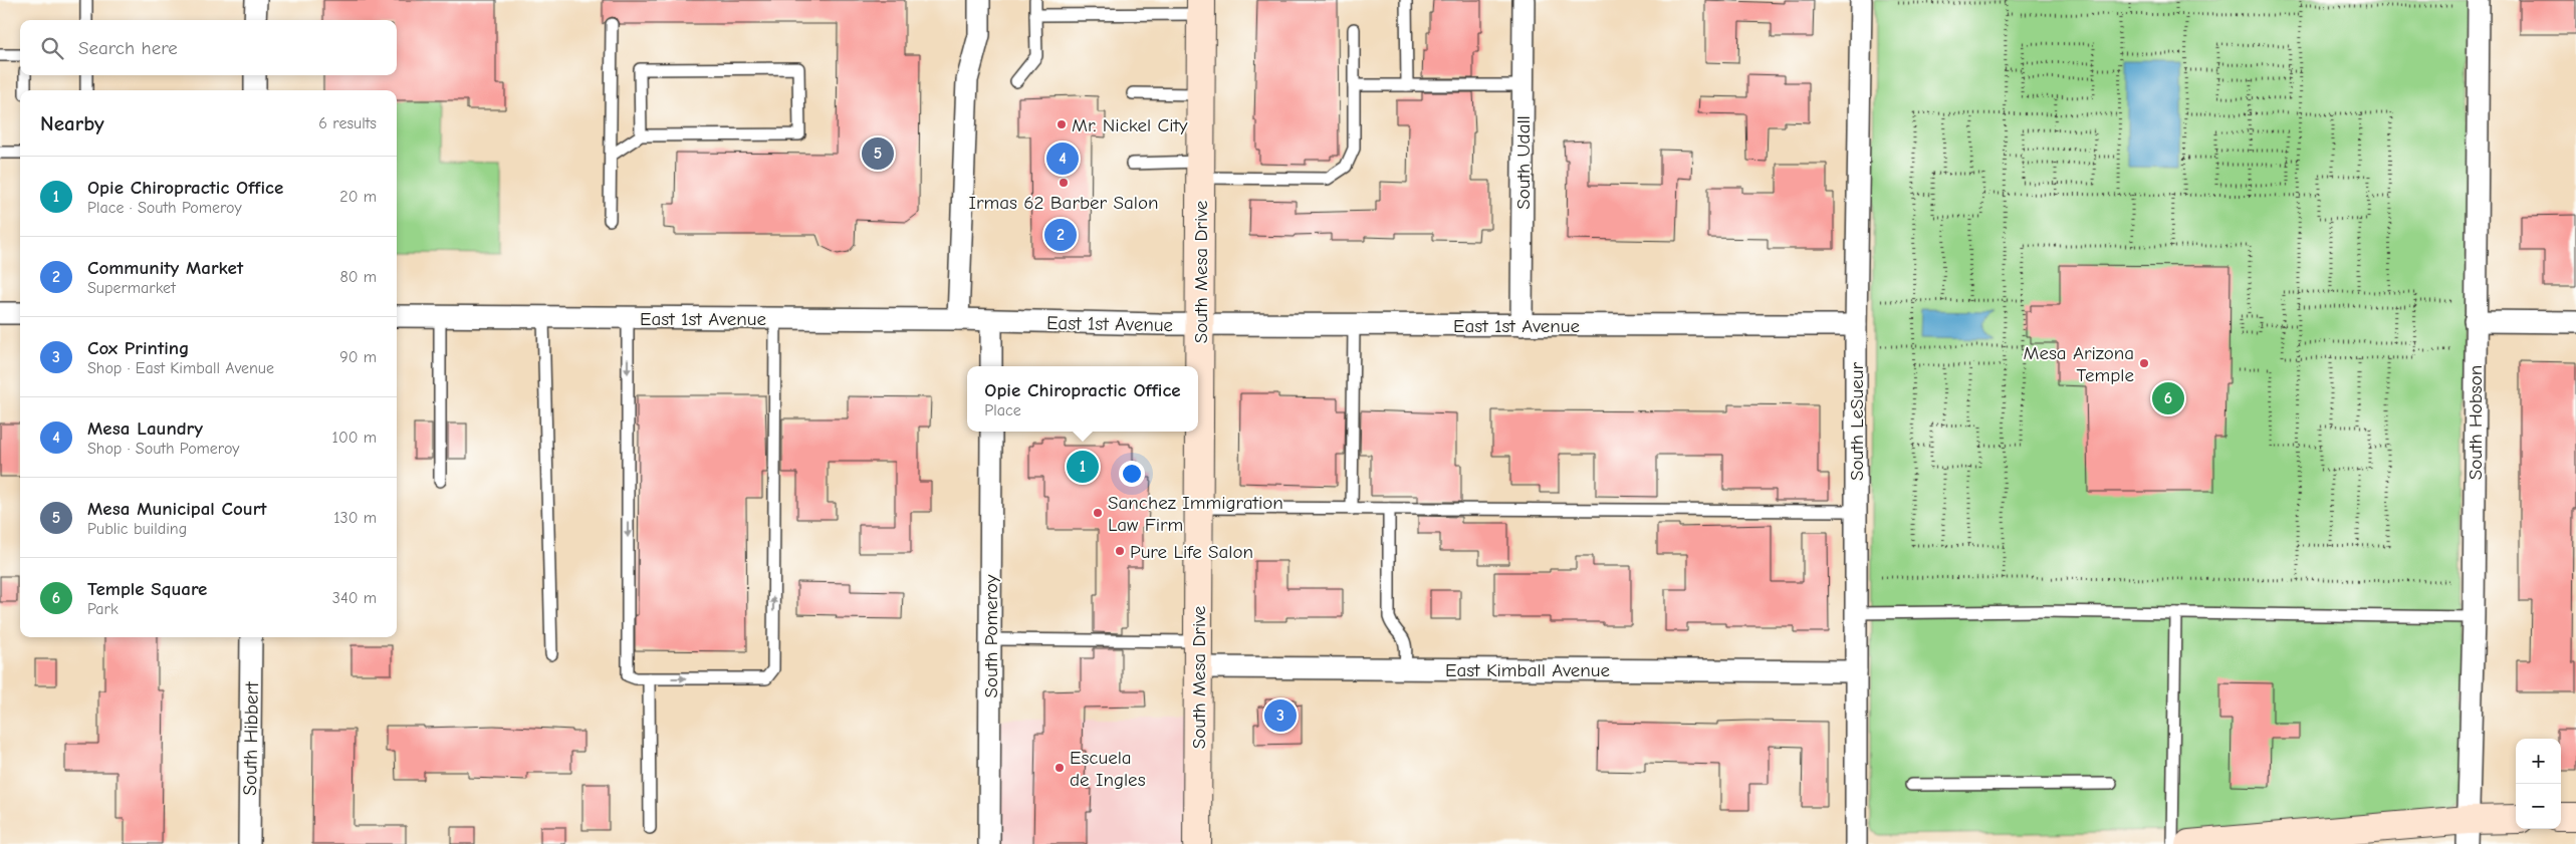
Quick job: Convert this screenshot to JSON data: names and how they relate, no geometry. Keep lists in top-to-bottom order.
{
  "streets": {
    "main road": ["South Mesa Drive"],
    "street": [
      "South Udall",
      "East 1st Avenue",
      "South LeSueur",
      "South Hobson",
      "South Pomeroy",
      "East Kimball Avenue",
      "South Hibbert"
    ]
  },
  "crossings": [
    ["South Udall", "East 1st Avenue"],
    ["South Mesa Drive", "East 1st Avenue"],
    ["South Mesa Drive", "East Kimball Avenue"],
    ["East 1st Avenue", "South LeSueur"],
    ["South LeSueur", "East Kimball Avenue"]
  ],
  "places": [
    "Mr. Nickel City",
    "Irmas 62 Barber Salon",
    "Mesa Arizona Temple",
    "Sanchez Immigration Law Firm",
    "Pure Life Salon",
    "Escuela de Ingles"
  ],
  "page": {
    "search": "Search here",
    "heading": ["Nearby", "6 results"],
    "pins": [
      "5",
      "4",
      "2",
      "6",
      "1",
      "3"
    ],
    "list": [
      {
        "mark": "1",
        "name": "Opie Chiropractic Office",
        "note": "Place · South Pomeroy",
        "value": "20 m"
      },
      {
        "mark": "2",
        "name": "Community Market",
        "note": "Supermarket",
        "value": "80 m"
      },
      {
        "mark": "3",
        "name": "Cox Printing",
        "note": "Shop · East Kimball Avenue",
        "value": "90 m"
      },
      {
        "mark": "4",
        "name": "Mesa Laundry",
        "note": "Shop · South Pomeroy",
        "value": "100 m"
      },
      {
        "mark": "5",
        "name": "Mesa Municipal Court",
        "note": "Public building",
        "value": "130 m"
      },
      {
        "mark": "6",
        "name": "Temple Square",
        "note": "Park",
        "value": "340 m"
      }
    ],
    "popup": ["Opie Chiropractic Office", "Place"],
    "map_buttons": ["+", "−"]
  }
}
